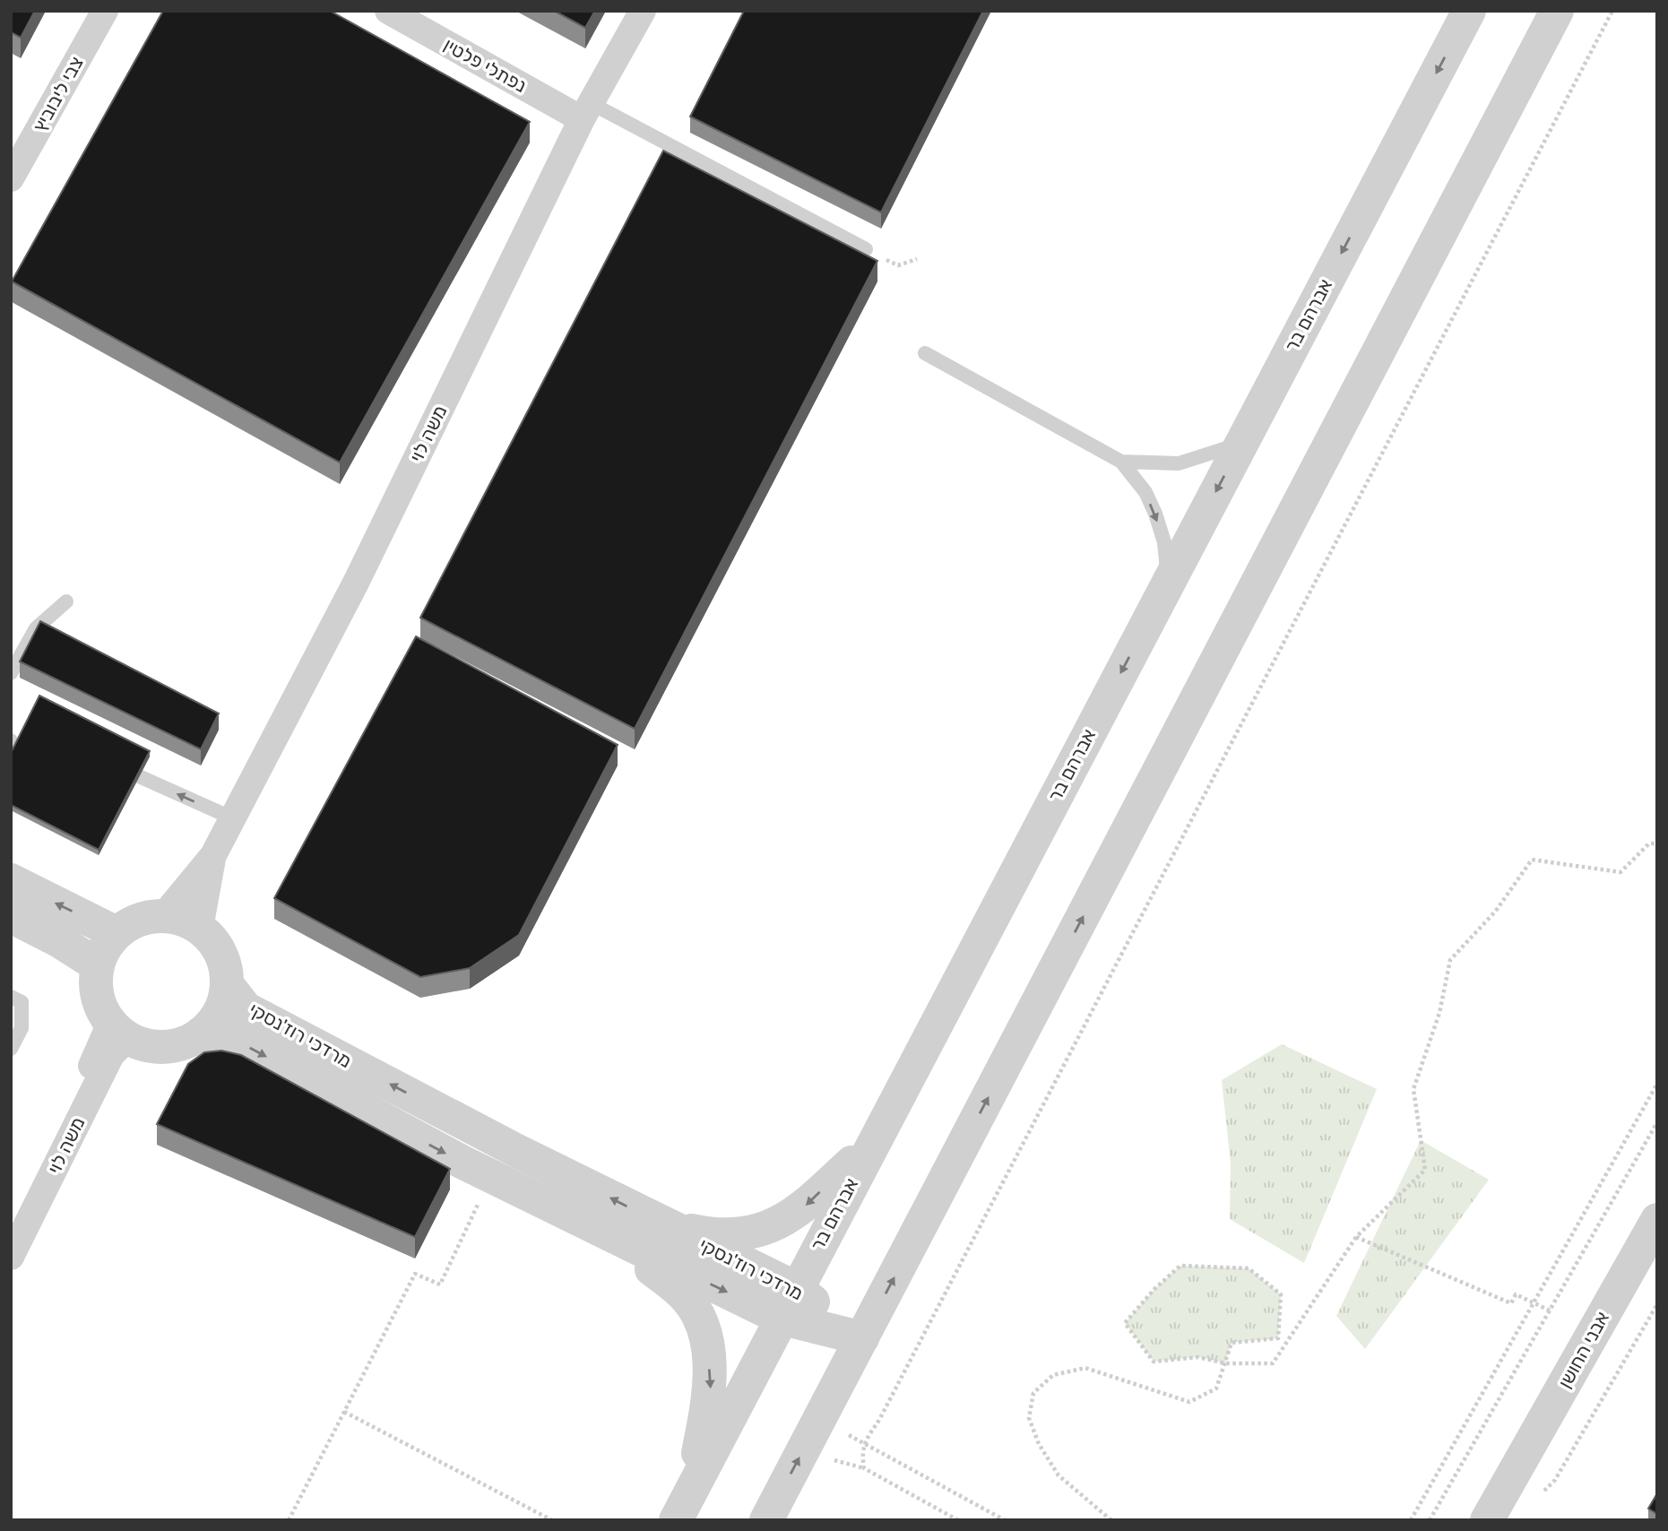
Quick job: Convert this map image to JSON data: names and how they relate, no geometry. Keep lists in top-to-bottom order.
{
  "streets": {
    "street": [
      "נפתלי פלטין",
      "צבי ליבוביץ",
      "אברהם בר",
      "משה לוי",
      "מרדכי רוז'נסקי",
      "אבני החושן"
    ]
  },
  "crossings": [
    ["נפתלי פלטין", "משה לוי"],
    ["אברהם בר", "מרדכי רוז'נסקי"],
    ["משה לוי", "מרדכי רוז'נסקי"]
  ]
}
